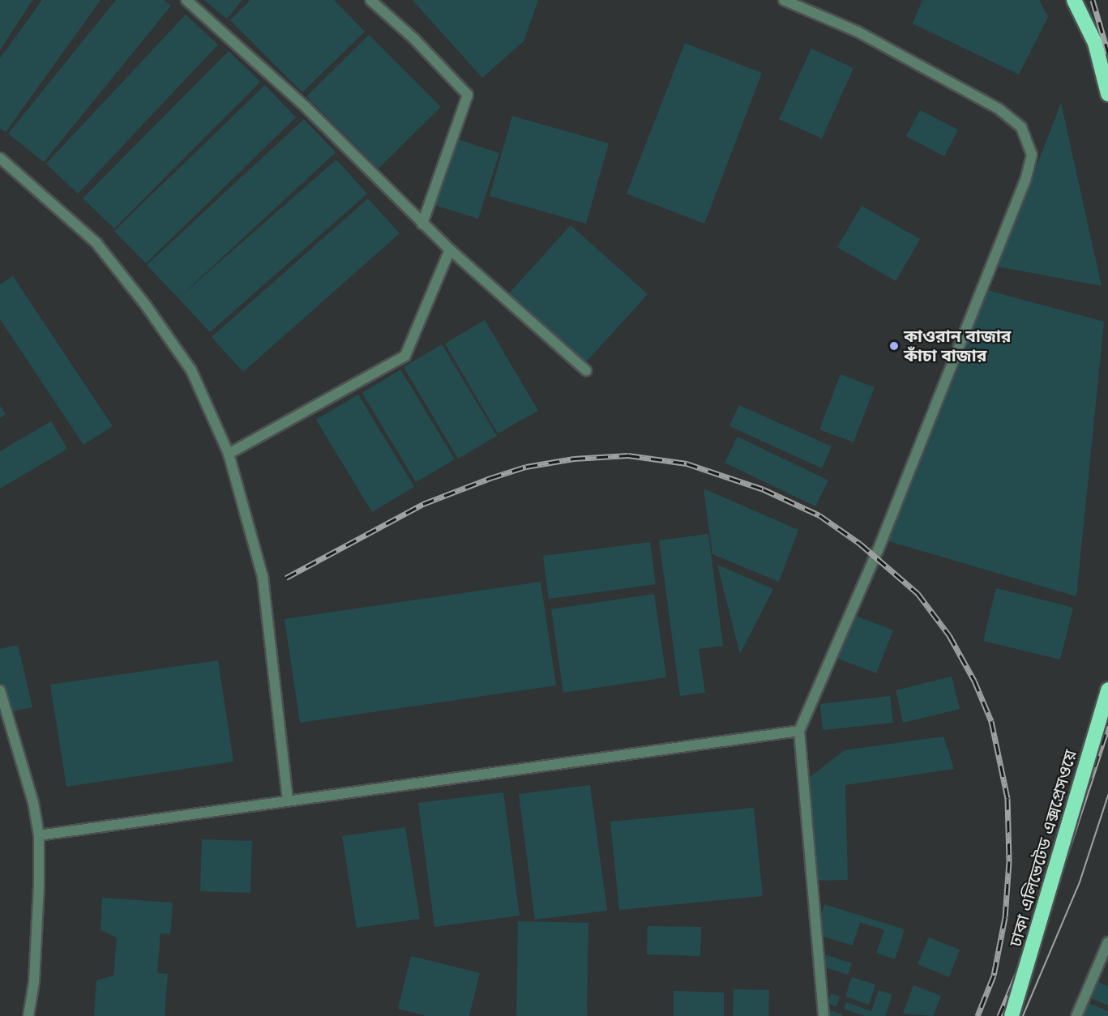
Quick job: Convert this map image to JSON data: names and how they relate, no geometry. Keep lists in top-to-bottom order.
{
  "streets": {
    "highway": ["ঢাকা এলিভেটেড এক্সপ্রেসওয়ে"]
  },
  "places": ["কাওরান বাজার কাঁচা বাজার"]
}
